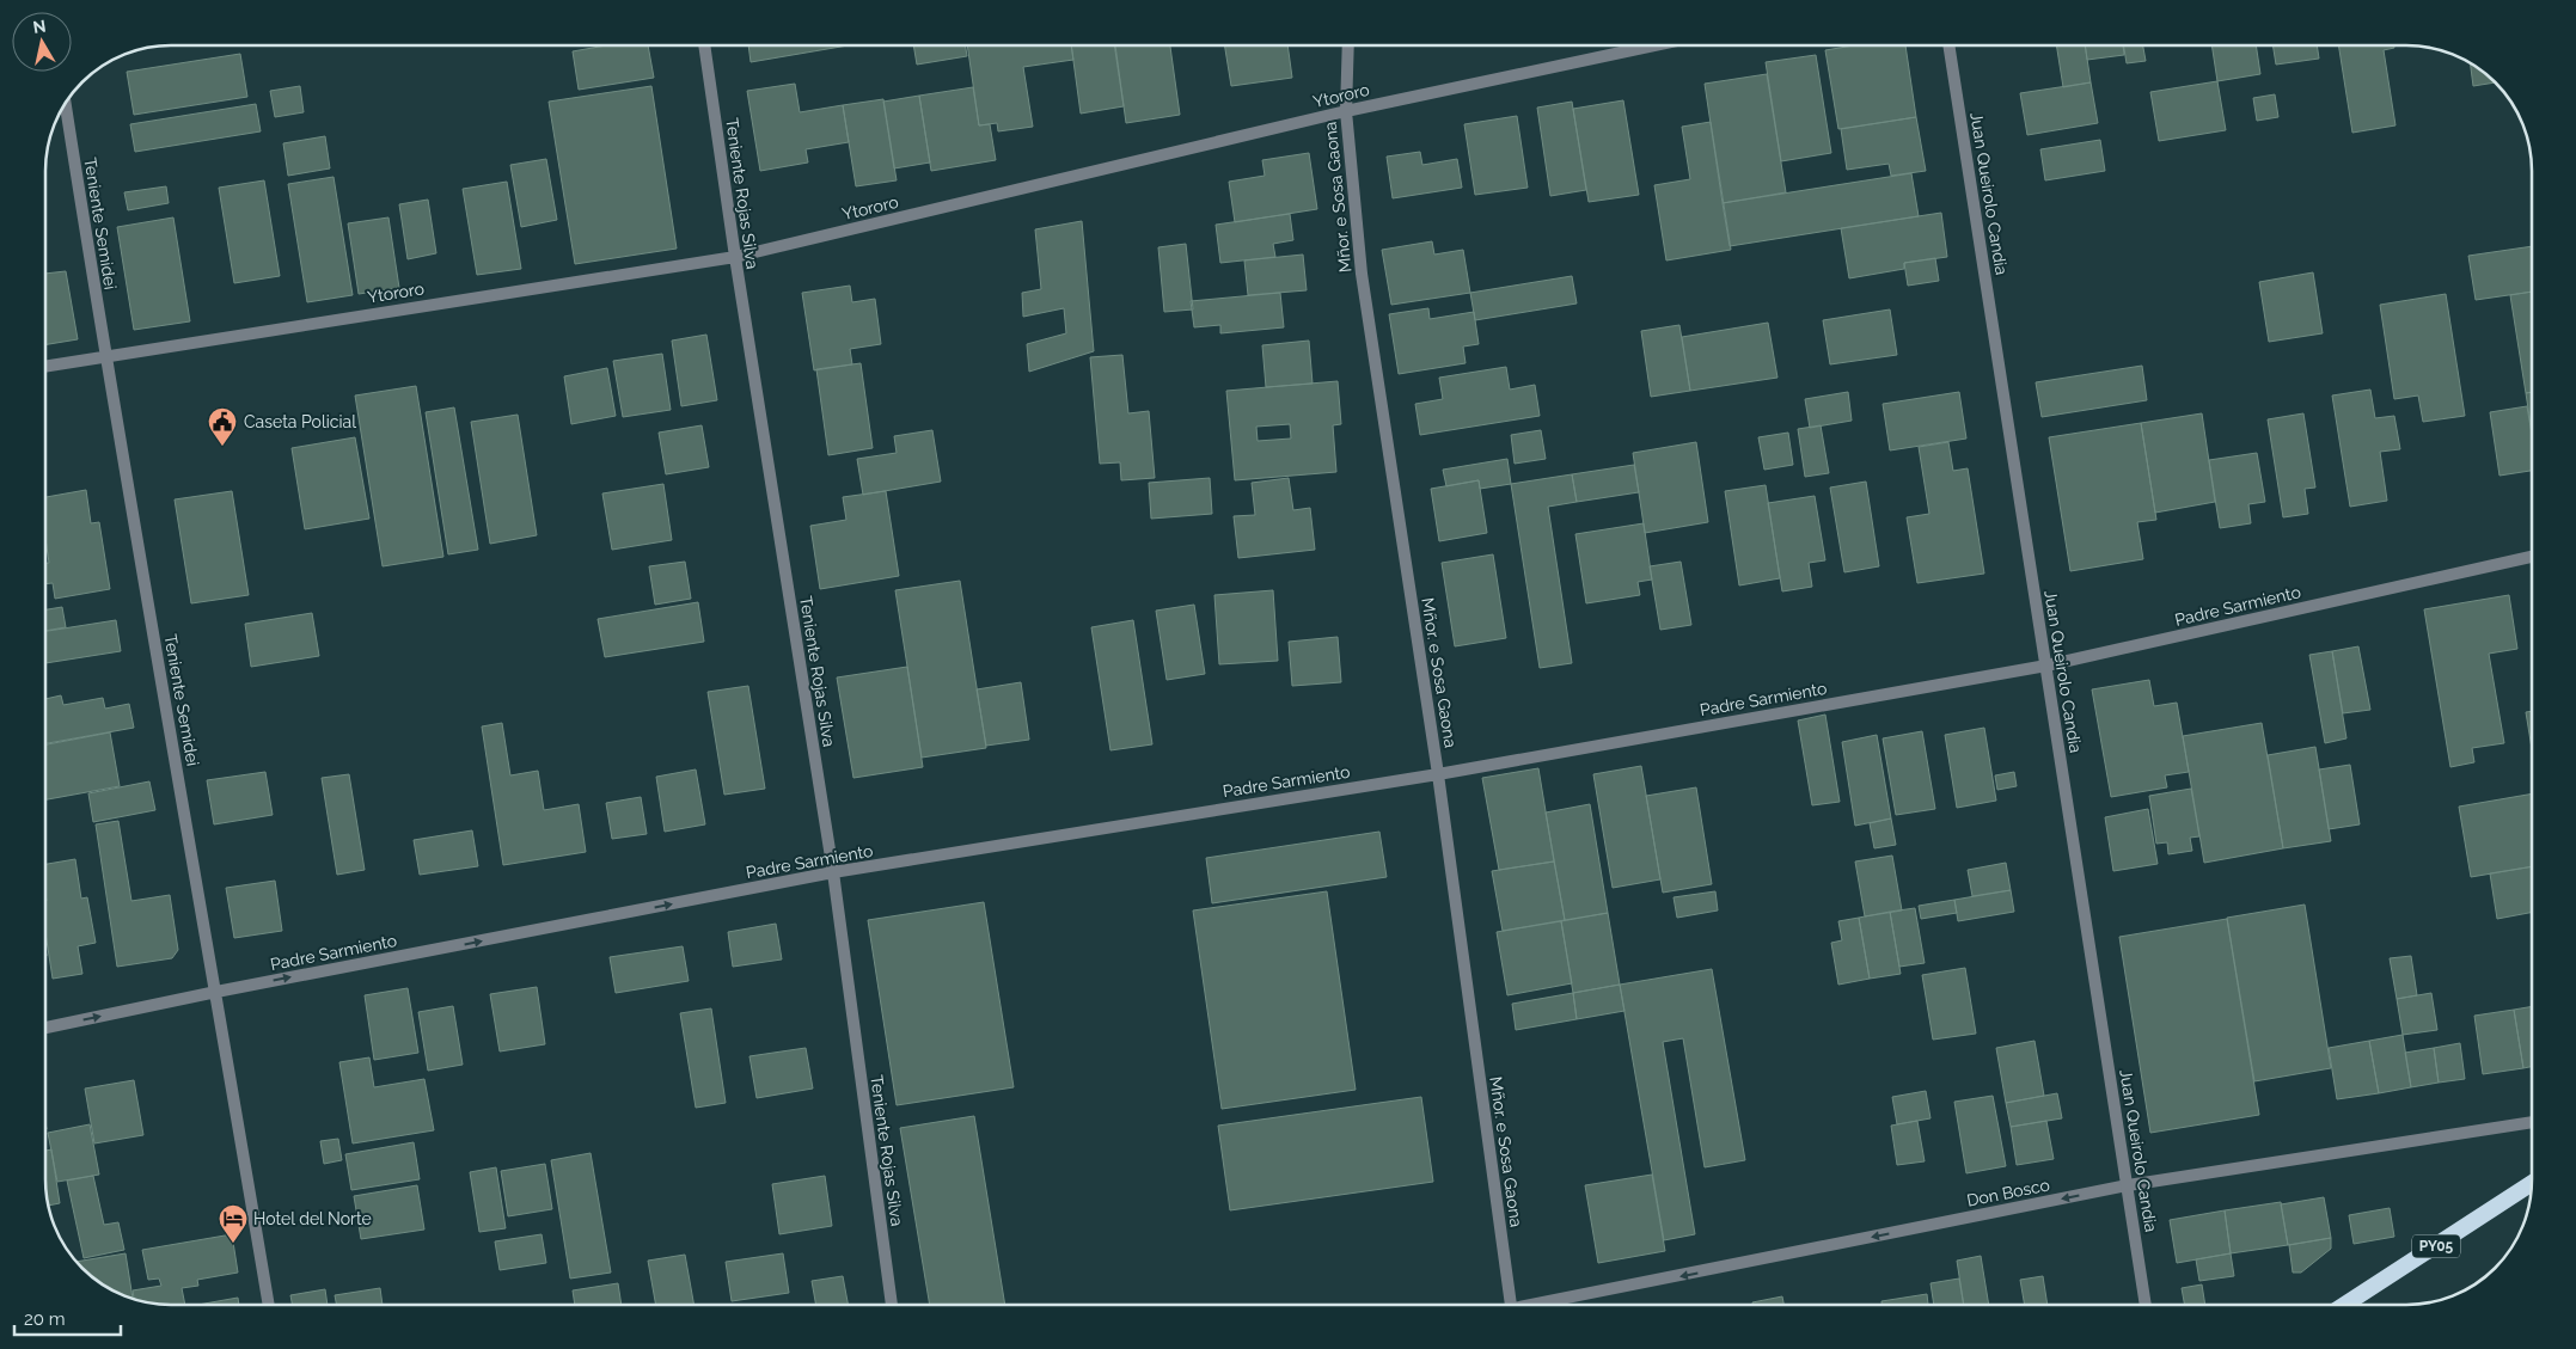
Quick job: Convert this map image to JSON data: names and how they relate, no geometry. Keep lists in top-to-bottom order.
{
  "streets": {
    "highway": ["PY05"],
    "street": [
      "Ytororo",
      "Teniente Rojas Silva",
      "Juan Queirolo Candia",
      "Mñor. e Sosa Gaona",
      "Teniente Semidei",
      "Padre Sarmiento",
      "Don Bosco"
    ]
  },
  "crossings": [
    ["Ytororo", "Teniente Rojas Silva"],
    ["Ytororo", "Mñor. e Sosa Gaona"],
    ["Ytororo", "Teniente Semidei"],
    ["Teniente Rojas Silva", "Padre Sarmiento"],
    ["Juan Queirolo Candia", "Padre Sarmiento"],
    ["Juan Queirolo Candia", "Don Bosco"],
    ["Mñor. e Sosa Gaona", "Padre Sarmiento"],
    ["Teniente Semidei", "Padre Sarmiento"]
  ],
  "one_way": ["Don Bosco"],
  "places": {
    "public building": ["Caseta Policial"],
    "hotel": ["Hotel del Norte"]
  },
  "scale_bar": "20 m",
  "north": "top"
}
